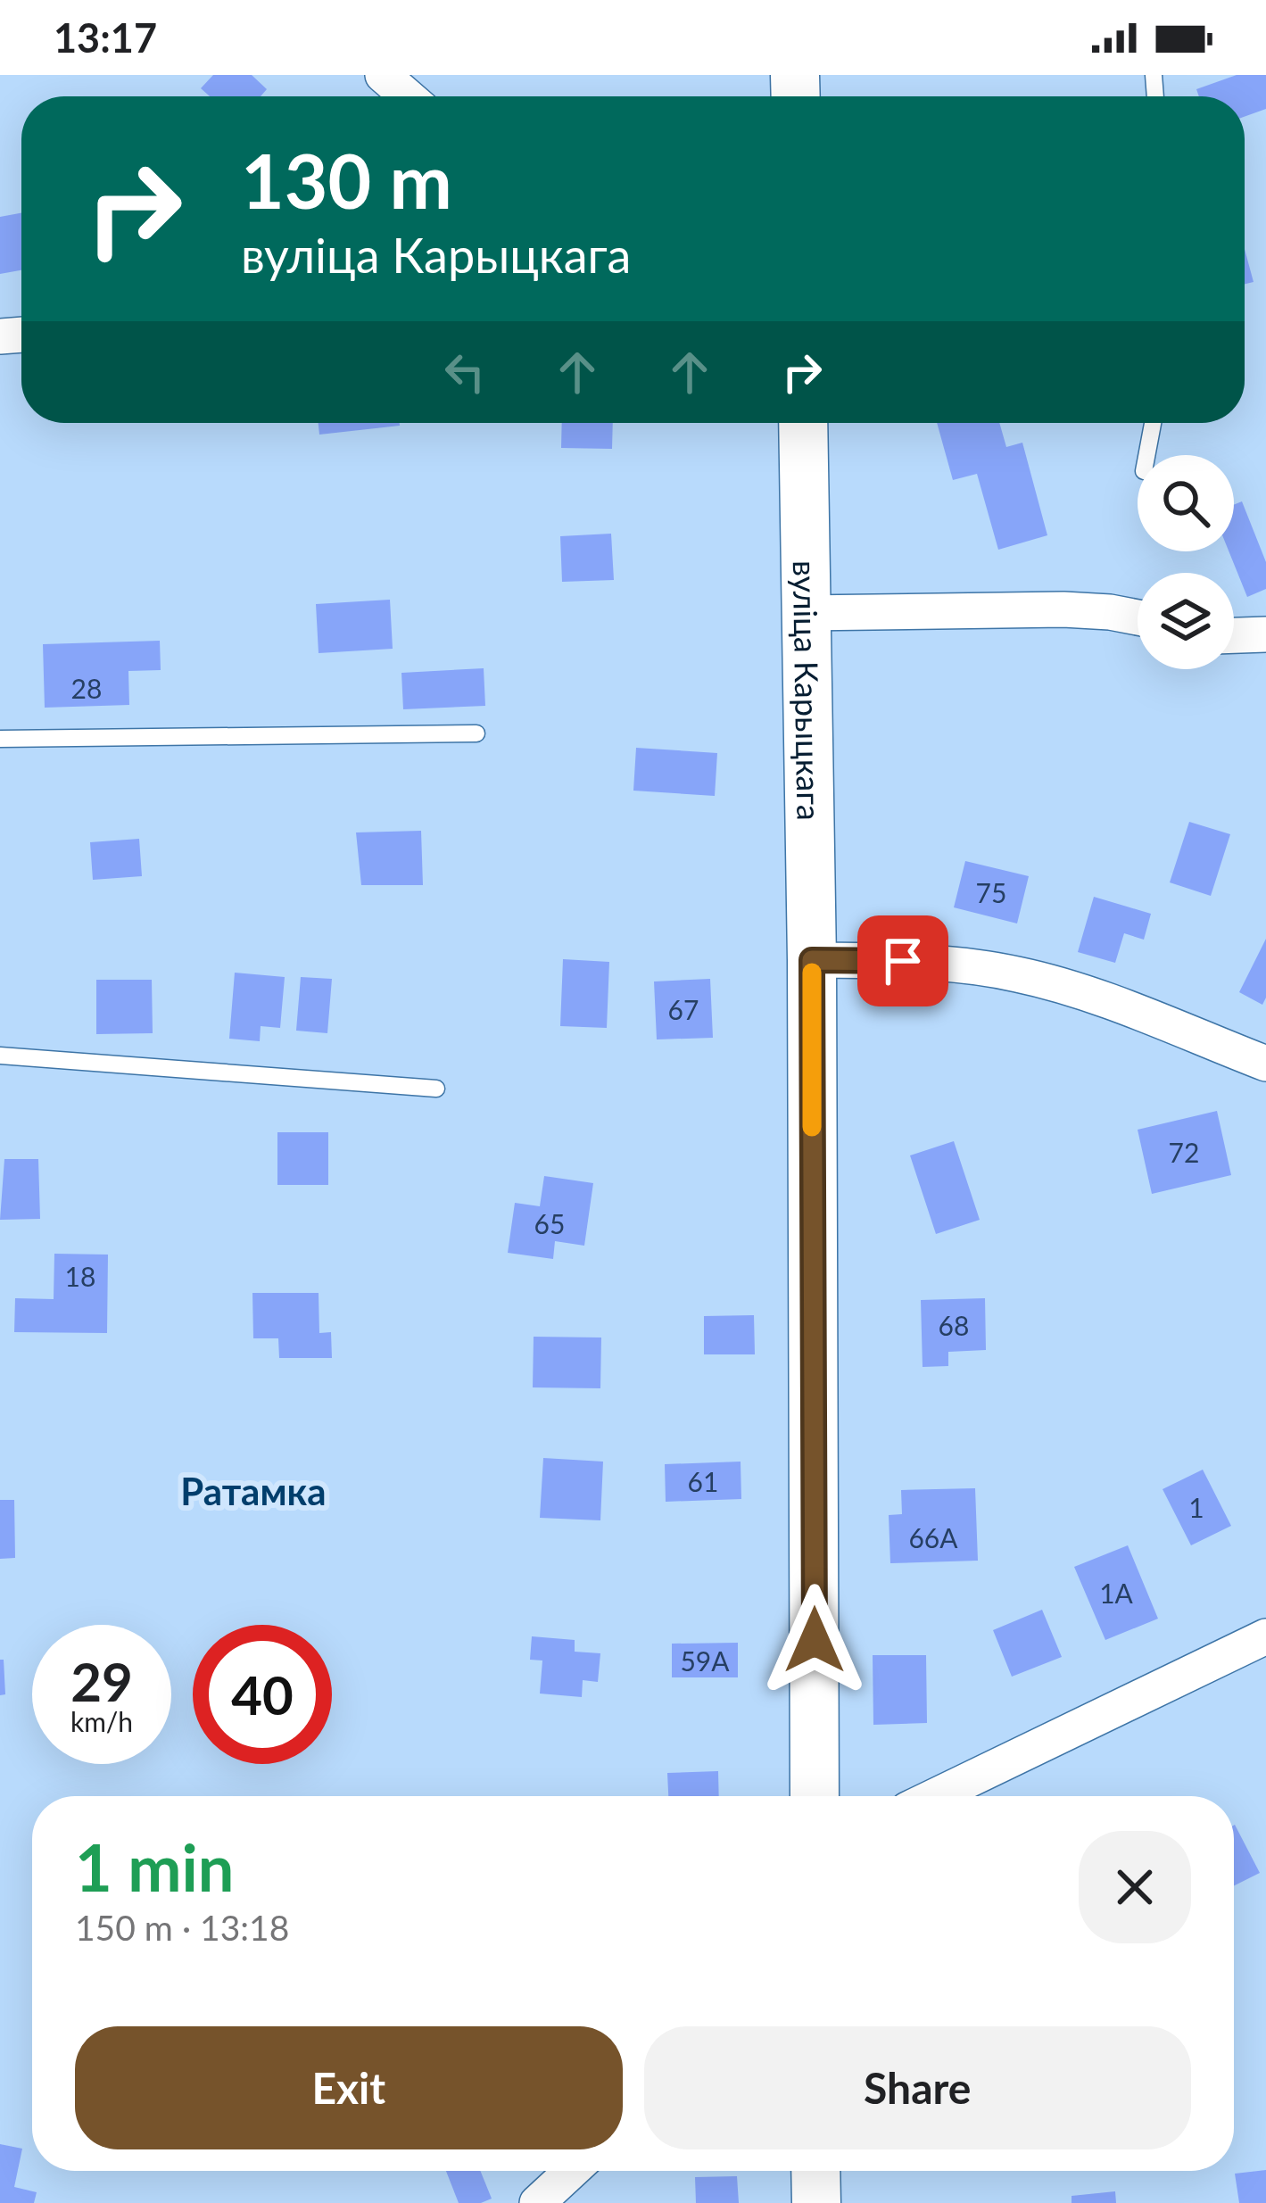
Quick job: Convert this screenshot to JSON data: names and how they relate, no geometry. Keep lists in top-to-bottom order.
{
  "streets": {
    "street": ["вуліца Карыцкага"]
  },
  "districts": ["Ратамка"],
  "house_numbers": [
    "28",
    "75",
    "67",
    "72",
    "65",
    "18",
    "68",
    "61",
    "1",
    "66А",
    "1А",
    "59А"
  ],
  "page": {
    "status": "13:17",
    "turn": ["130 m", "вуліца Карыцкага"],
    "speed": "29 km/h",
    "limit": "40",
    "heading": ["1 min", "150 m · 13:18"],
    "buttons": ["Exit", "Share"]
  }
}
